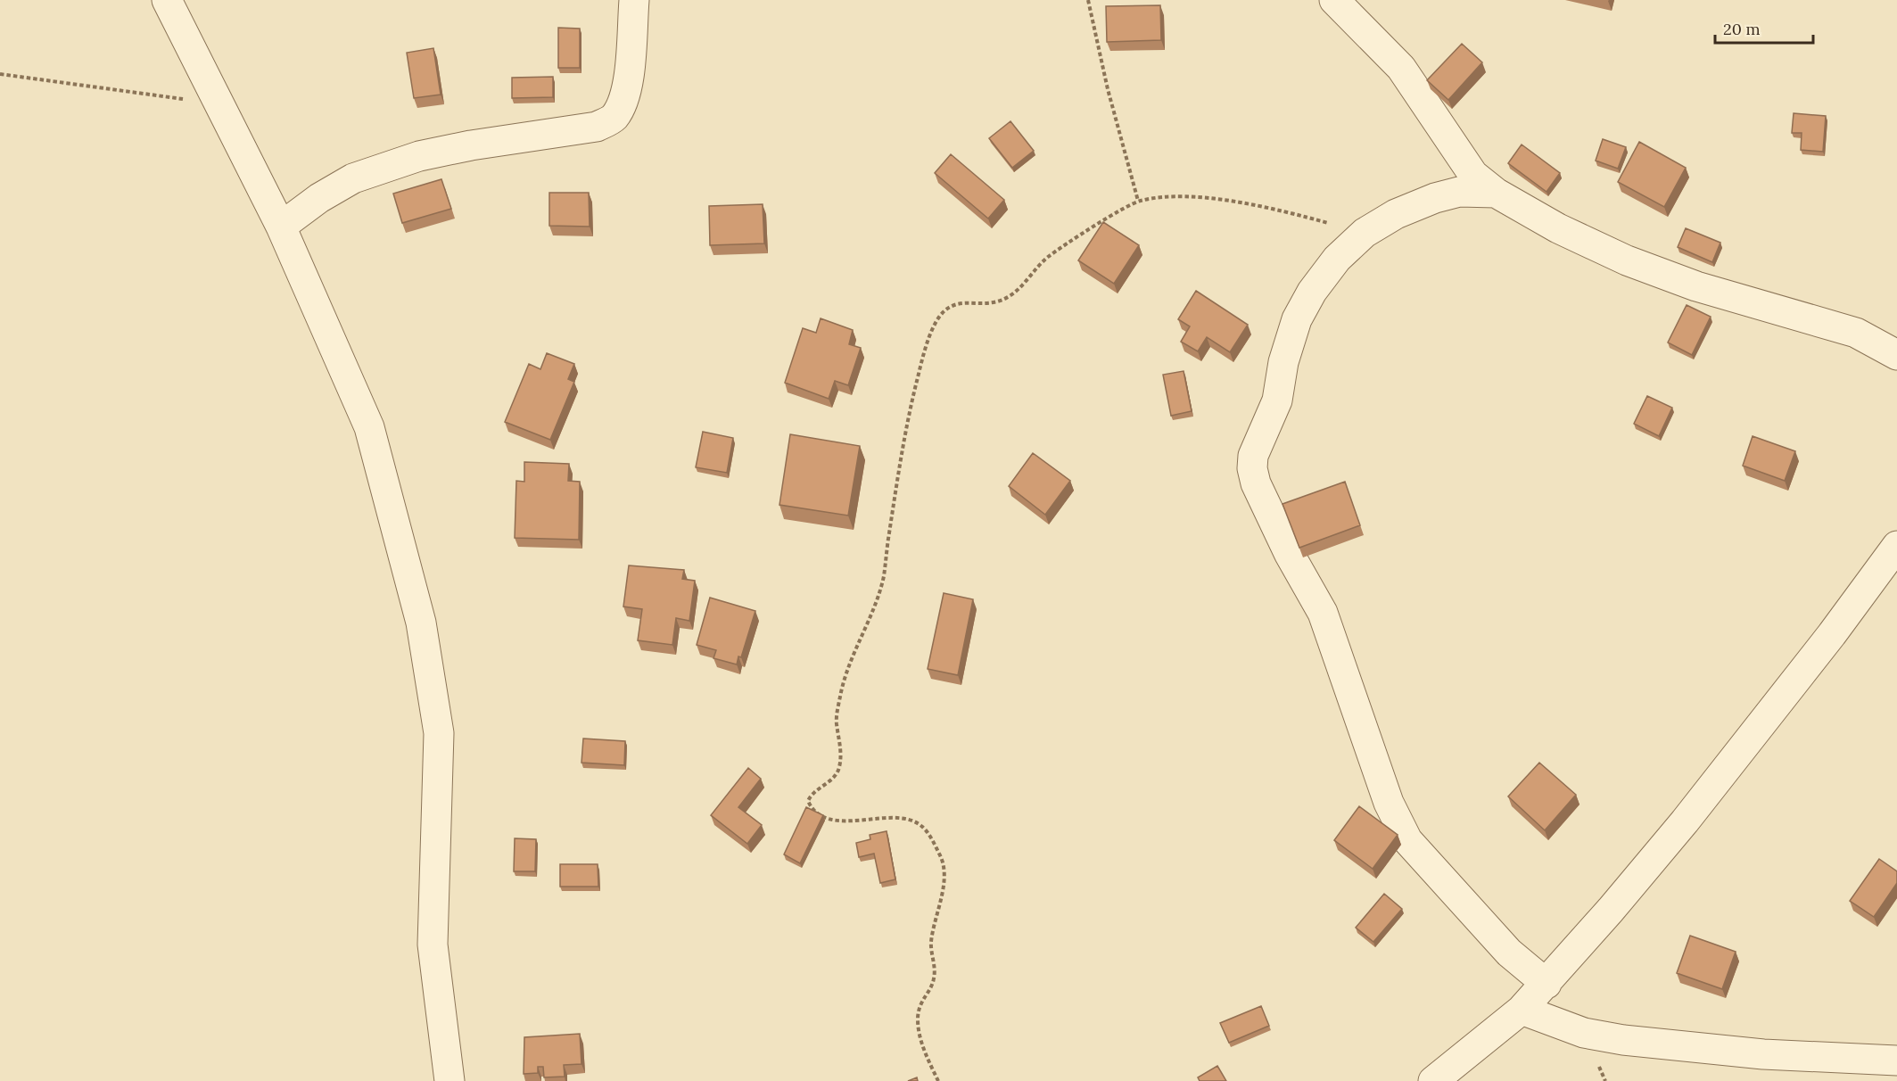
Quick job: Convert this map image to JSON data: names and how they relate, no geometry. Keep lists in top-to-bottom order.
{
  "scale_bar": "20 m"
}
